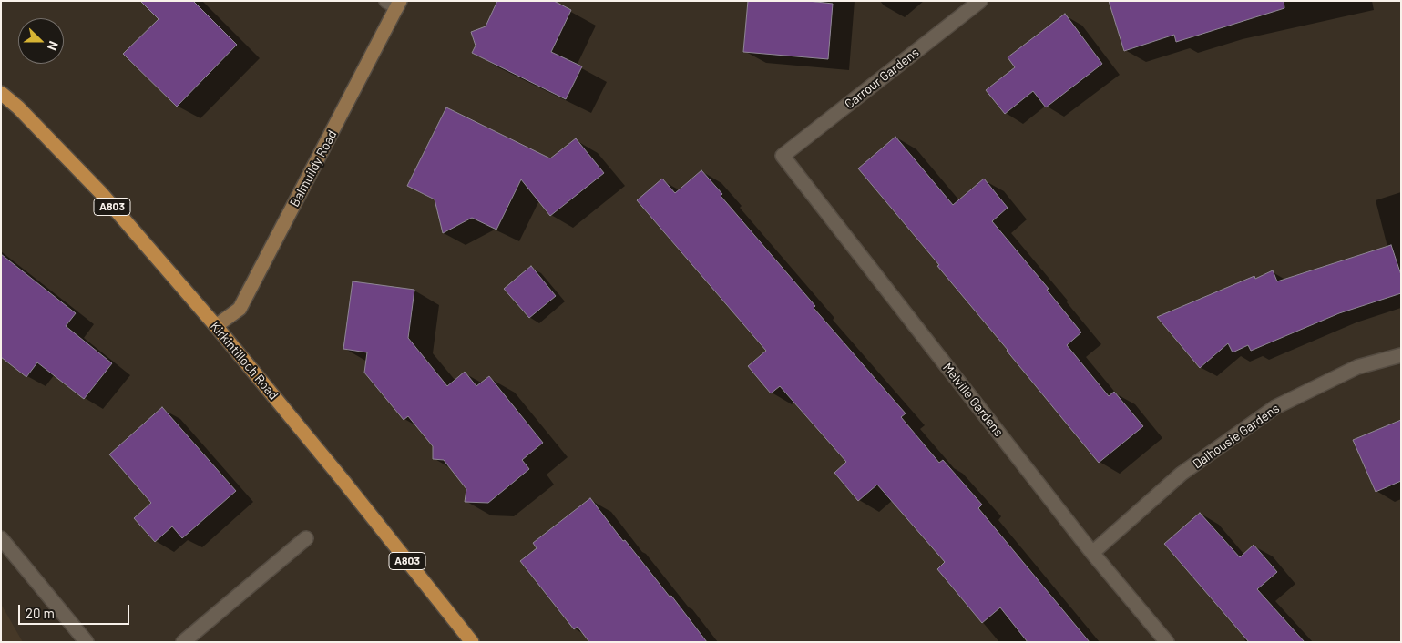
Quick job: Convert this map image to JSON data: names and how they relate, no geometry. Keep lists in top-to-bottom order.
{
  "streets": {
    "main road": ["A803", "Kirkintilloch Road"],
    "street": [
      "Carrour Gardens",
      "Balmuildy Road",
      "Melville Gardens",
      "Dalhousie Gardens"
    ]
  },
  "crossings": [
    ["Carrour Gardens", "Melville Gardens"],
    ["Balmuildy Road", "Kirkintilloch Road"],
    ["Melville Gardens", "Dalhousie Gardens"]
  ],
  "scale_bar": "20 m",
  "north": "right"
}
